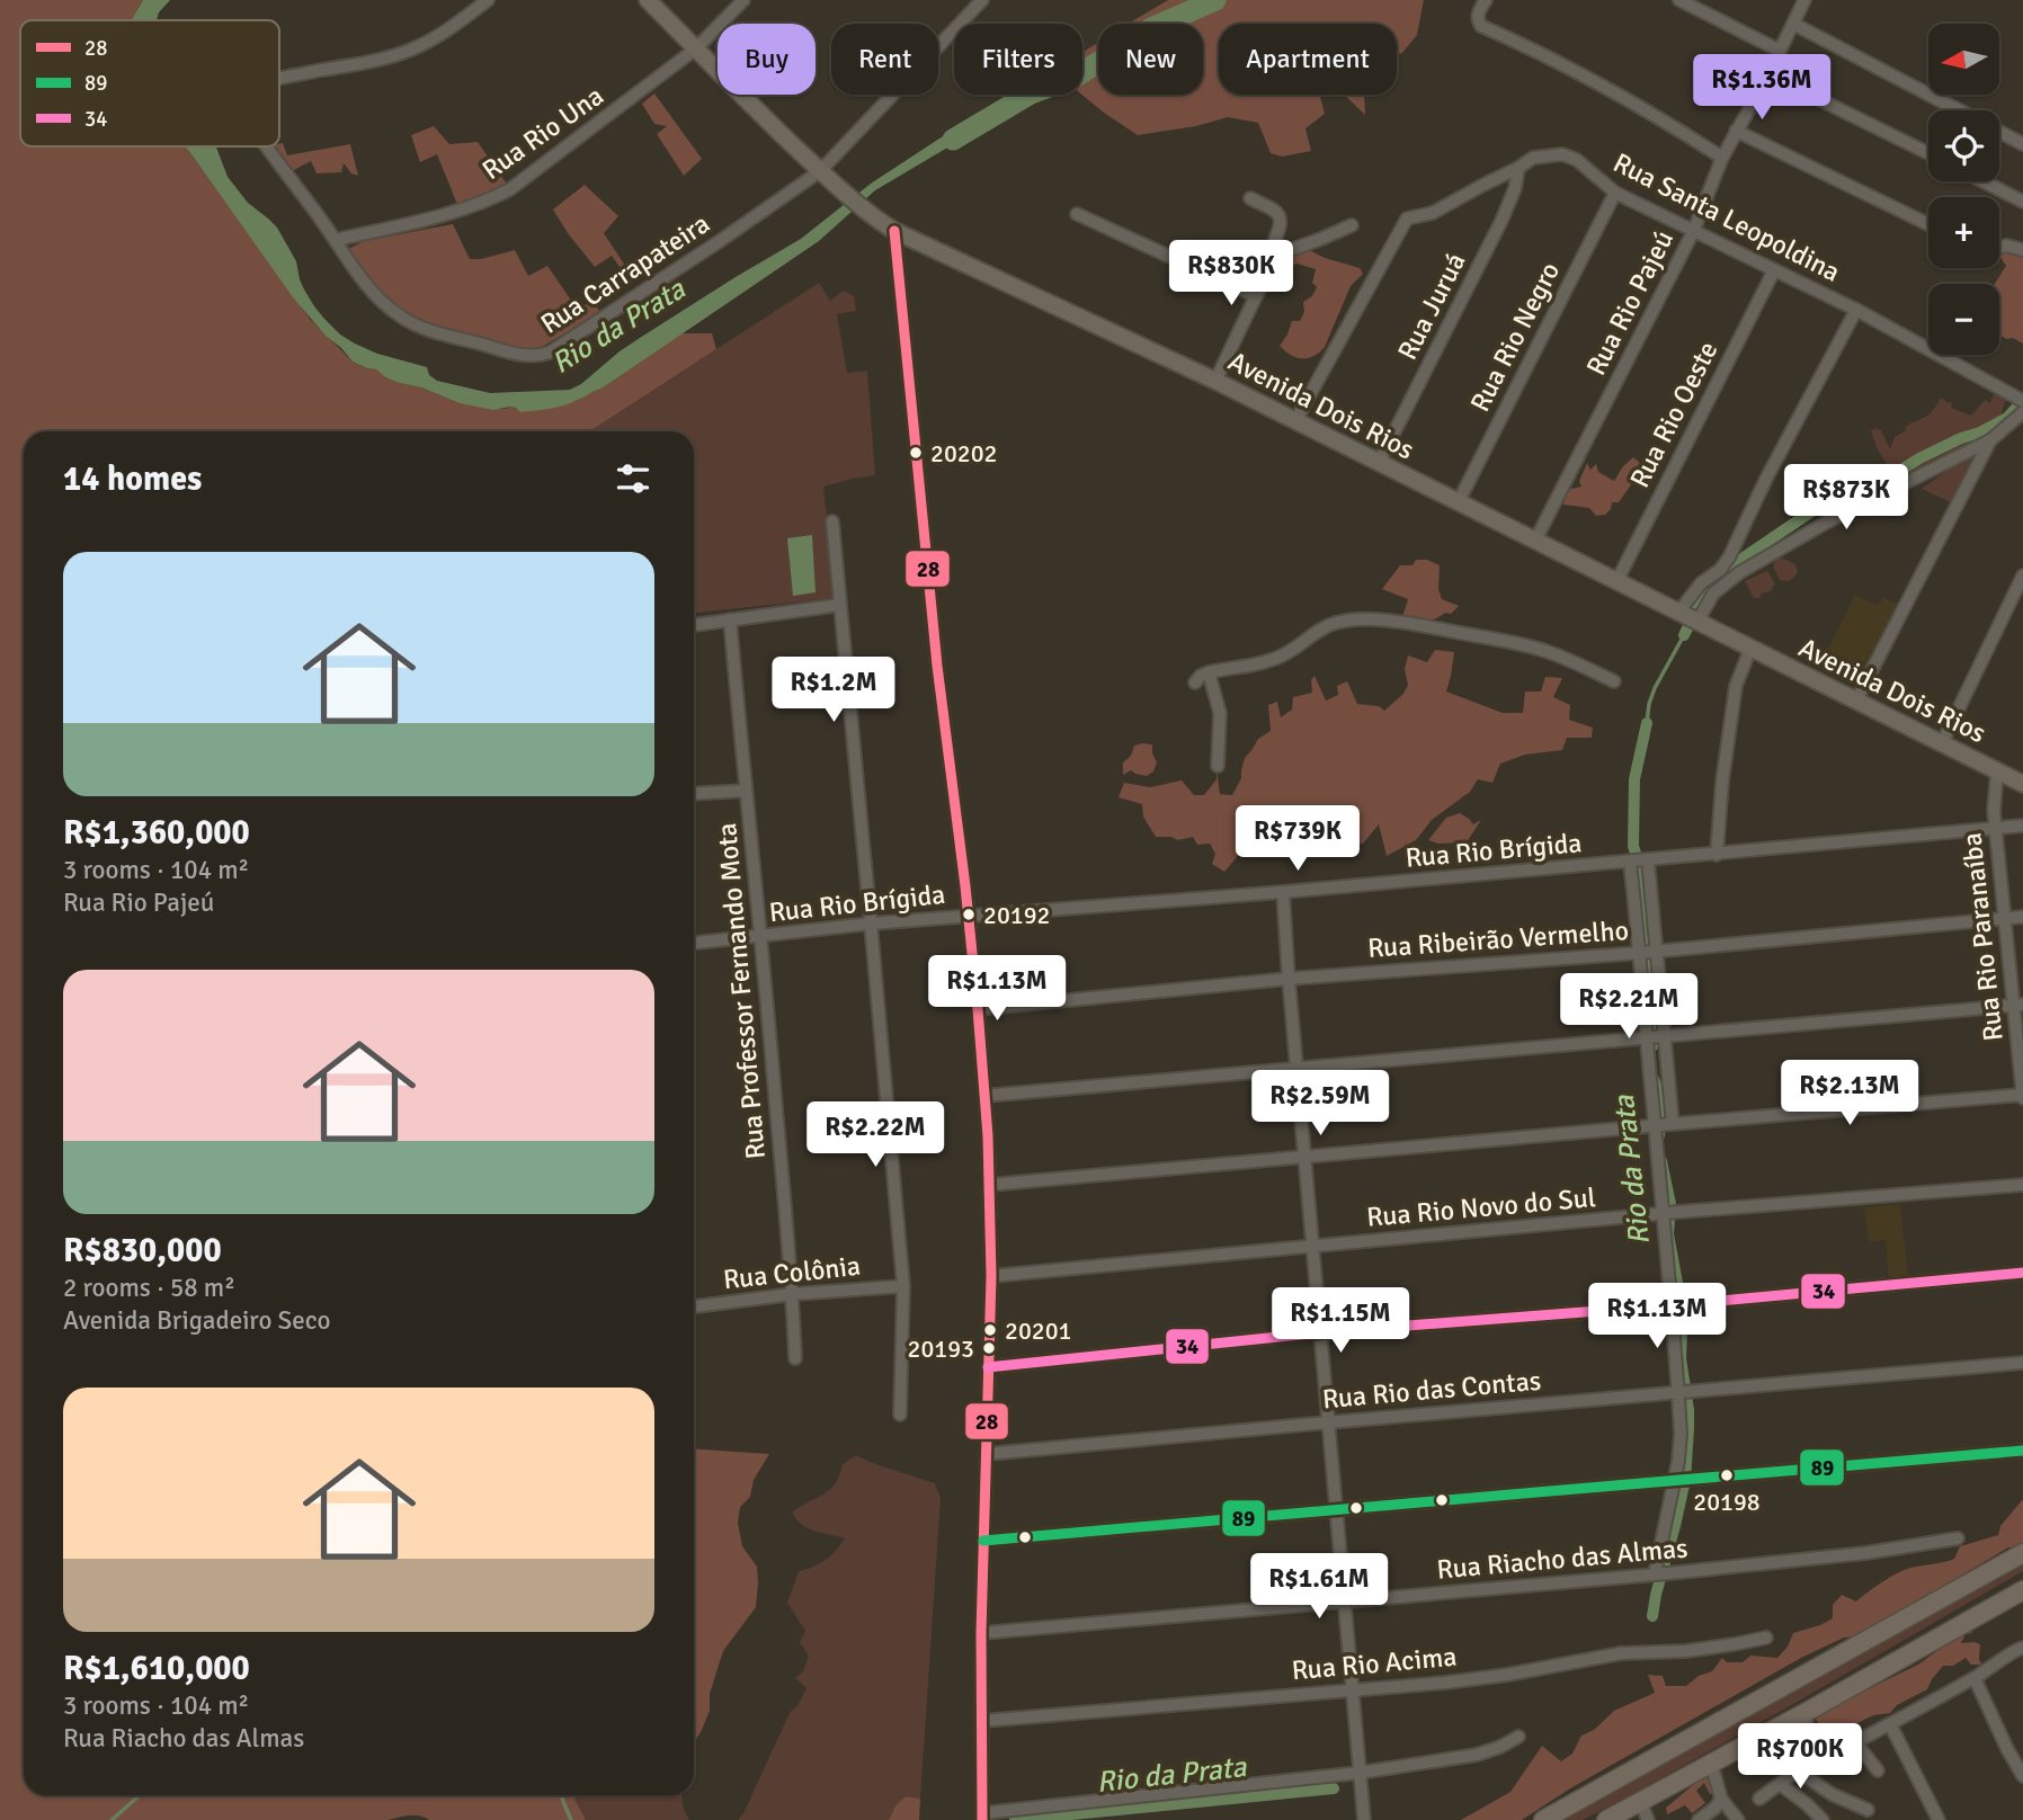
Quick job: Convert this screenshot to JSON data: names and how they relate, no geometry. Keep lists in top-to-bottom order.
{
  "streets": {
    "main road": ["Avenida Dois Rios"],
    "street": [
      "Rua Rio Una",
      "Rua Santa Leopoldina",
      "Rua Carrapateira",
      "Rua Rio Pajeú",
      "Rua Juruá",
      "Rua Rio Negro",
      "Rua Rio Oeste",
      "Rua Rio Brígida",
      "Rua Rio Paranaíba",
      "Rua Ribeirão Vermelho",
      "Rua Professor Fernando Mota",
      "Rua Rio Novo do Sul",
      "Rua Colônia",
      "Rua Rio das Contas",
      "Rua Riacho das Almas",
      "Rua Rio Acima"
    ]
  },
  "crossings": [
    ["Rua Rio Una", "Rua Carrapateira"],
    ["Rua Rio Una", "Avenida Dois Rios"],
    ["Rua Santa Leopoldina", "Rua Rio Pajeú"],
    ["Rua Santa Leopoldina", "Rua Juruá"],
    ["Rua Santa Leopoldina", "Rua Rio Negro"],
    ["Rua Santa Leopoldina", "Avenida Dois Rios"],
    ["Rua Santa Leopoldina", "Rua Rio Oeste"],
    ["Rua Carrapateira", "Avenida Dois Rios"],
    ["Rua Rio Pajeú", "Avenida Dois Rios"],
    ["Rua Juruá", "Avenida Dois Rios"],
    ["Rua Rio Negro", "Avenida Dois Rios"],
    ["Avenida Dois Rios", "Rua Rio Oeste"],
    ["Avenida Dois Rios", "Rua Rio Paranaíba"],
    ["Rua Rio Brígida", "Rua Rio Paranaíba"],
    ["Rua Rio Brígida", "Rua Professor Fernando Mota"],
    ["Rua Rio Paranaíba", "Rua Ribeirão Vermelho"],
    ["Rua Professor Fernando Mota", "Rua Colônia"]
  ],
  "water": ["Rio da Prata"],
  "places": [
    "20202",
    "20192",
    "20201",
    "20193",
    "20198"
  ],
  "lines": ["transit line 28", "transit line 34", "transit line 89"],
  "legend": ["28", "89", "34"],
  "north": "left",
  "page": {
    "map_buttons": ["+", "−"],
    "chip": [
      "Buy",
      "Rent",
      "Filters",
      "New",
      "Apartment"
    ],
    "price": [
      "R$1.36M",
      "R$830K",
      "R$873K",
      "R$1.2M",
      "R$739K",
      "R$1.13M",
      "R$2.21M",
      "R$2.13M",
      "R$2.59M",
      "R$2.22M",
      "R$1.13M",
      "R$1.15M",
      "R$1.61M",
      "R$700K"
    ],
    "heading": "14 homes",
    "list": [
      {
        "name": "R$1,360,000",
        "note": "3 rooms · 104 m² · Rua Rio Pajeú"
      },
      {
        "name": "R$830,000",
        "note": "2 rooms · 58 m² · Avenida Brigadeiro Seco"
      },
      {
        "name": "R$1,610,000",
        "note": "3 rooms · 104 m² · Rua Riacho das Almas"
      }
    ]
  }
}
